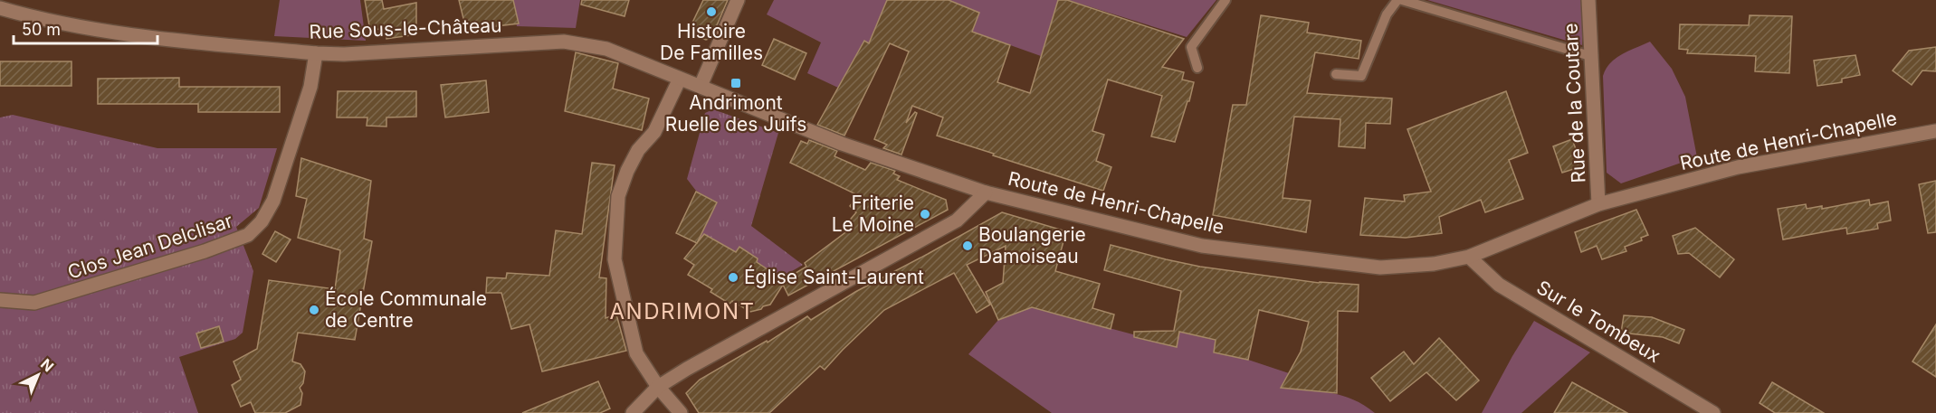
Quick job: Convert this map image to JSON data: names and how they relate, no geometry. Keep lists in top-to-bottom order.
{
  "streets": {
    "street": [
      "Rue Sous-le-Château",
      "Rue de la Coutare",
      "Route de Henri-Chapelle",
      "Clos Jean Delclisar",
      "Sur le Tombeux"
    ]
  },
  "crossings": [
    ["Rue Sous-le-Château", "Route de Henri-Chapelle"],
    ["Rue Sous-le-Château", "Clos Jean Delclisar"],
    ["Rue de la Coutare", "Route de Henri-Chapelle"],
    ["Route de Henri-Chapelle", "Sur le Tombeux"]
  ],
  "districts": ["ANDRIMONT"],
  "places": {
    "other": [
      "Histoire De Familles",
      "Friterie Le Moine",
      "Boulangerie Damoiseau",
      "Église Saint-Laurent",
      "École Communale de Centre"
    ],
    "transit": ["Andrimont Ruelle des Juifs"]
  },
  "scale_bar": "50 m",
  "north": "top right"
}
